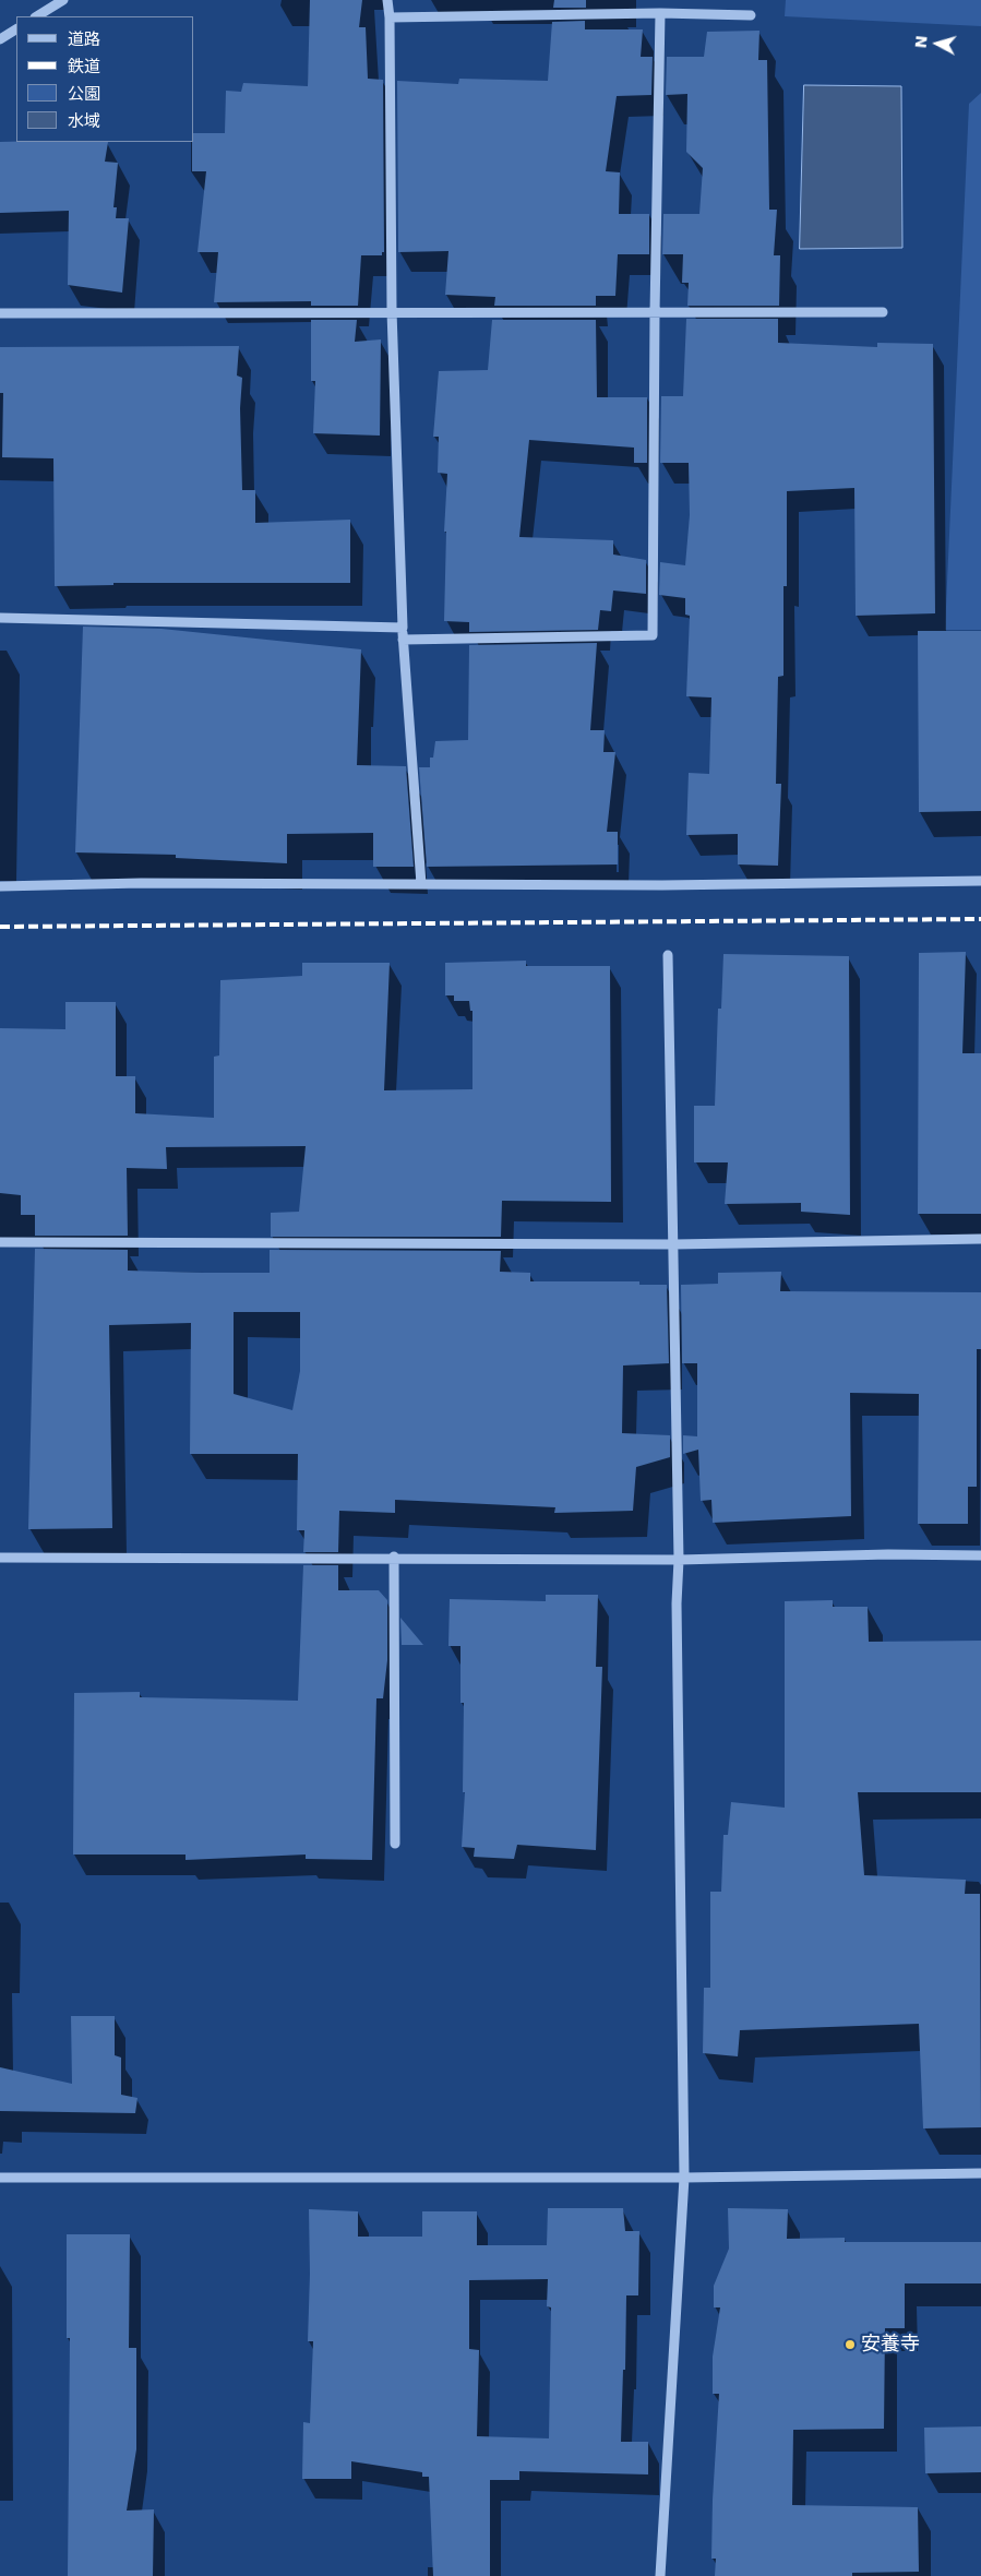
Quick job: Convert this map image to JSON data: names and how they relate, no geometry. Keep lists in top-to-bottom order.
{
  "places": ["安養寺"],
  "legend": [
    "道路",
    "鉄道",
    "公園",
    "水域"
  ],
  "north": "left"
}
